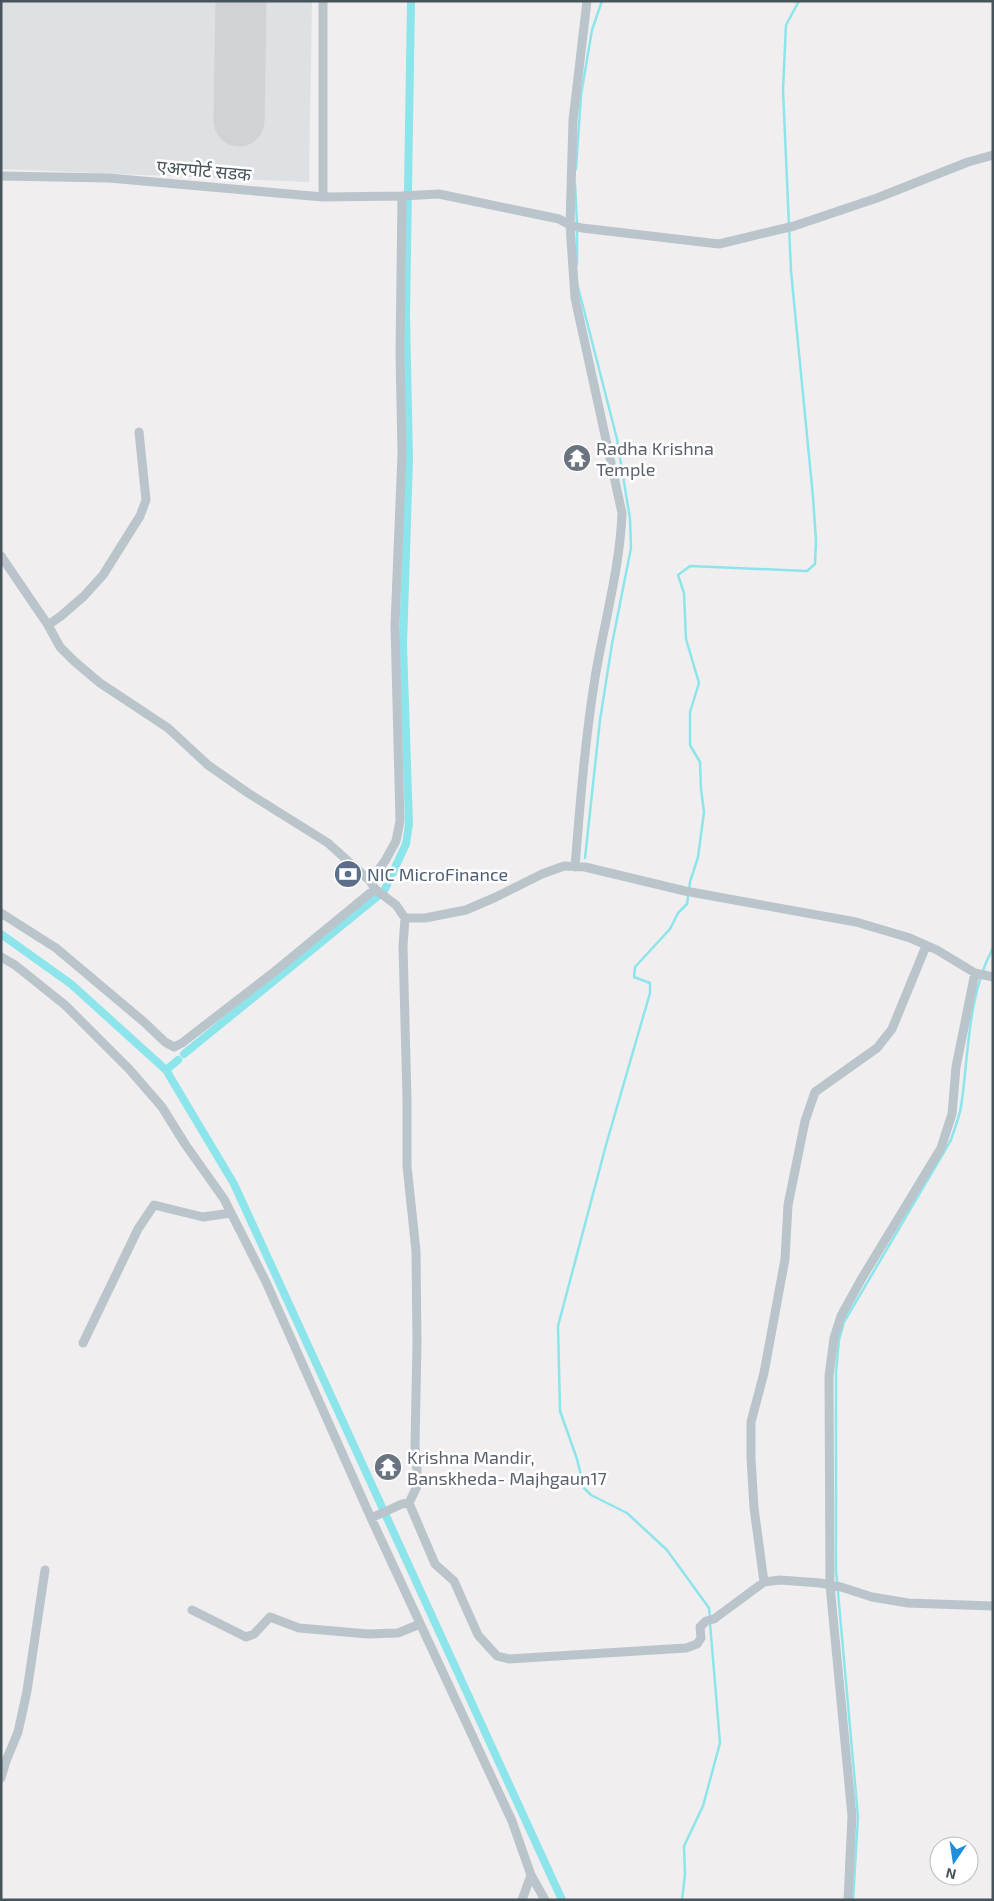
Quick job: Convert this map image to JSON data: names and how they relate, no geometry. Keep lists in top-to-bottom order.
{
  "streets": {
    "street": ["एअरपोर्ट सडक"]
  },
  "places": {
    "temple": ["Radha Krishna Temple", "Krishna Mandir, Banskheda- Majhgaun17"],
    "bank": ["NIC MicroFinance"]
  },
  "north": "bottom"
}
